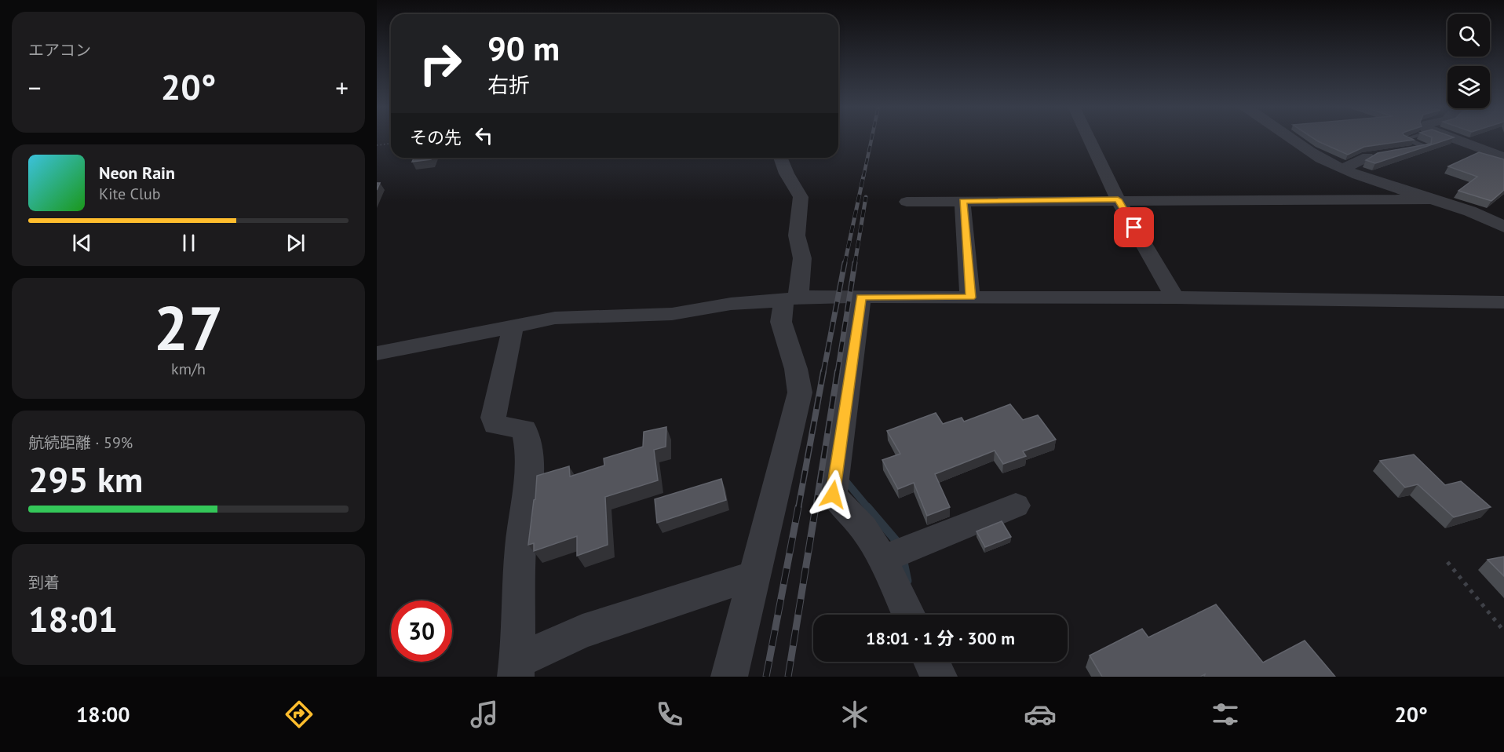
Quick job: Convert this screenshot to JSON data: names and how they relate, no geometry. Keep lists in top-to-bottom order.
{
  "page": {
    "tile": [
      "エアコン",
      ["27", "km/h"],
      ["航続距離 · 59%", "295 km"],
      ["到着", "18:01"]
    ],
    "turn": ["90 m", "右折"],
    "heat": ["−", "20°", "+"],
    "then": "その先",
    "song": ["Neon Rain", "Kite Club"],
    "limit": "30",
    "trip": "18:01 · 1 分 · 300 m",
    "tabs": ["18:00", "20°"]
  }
}
